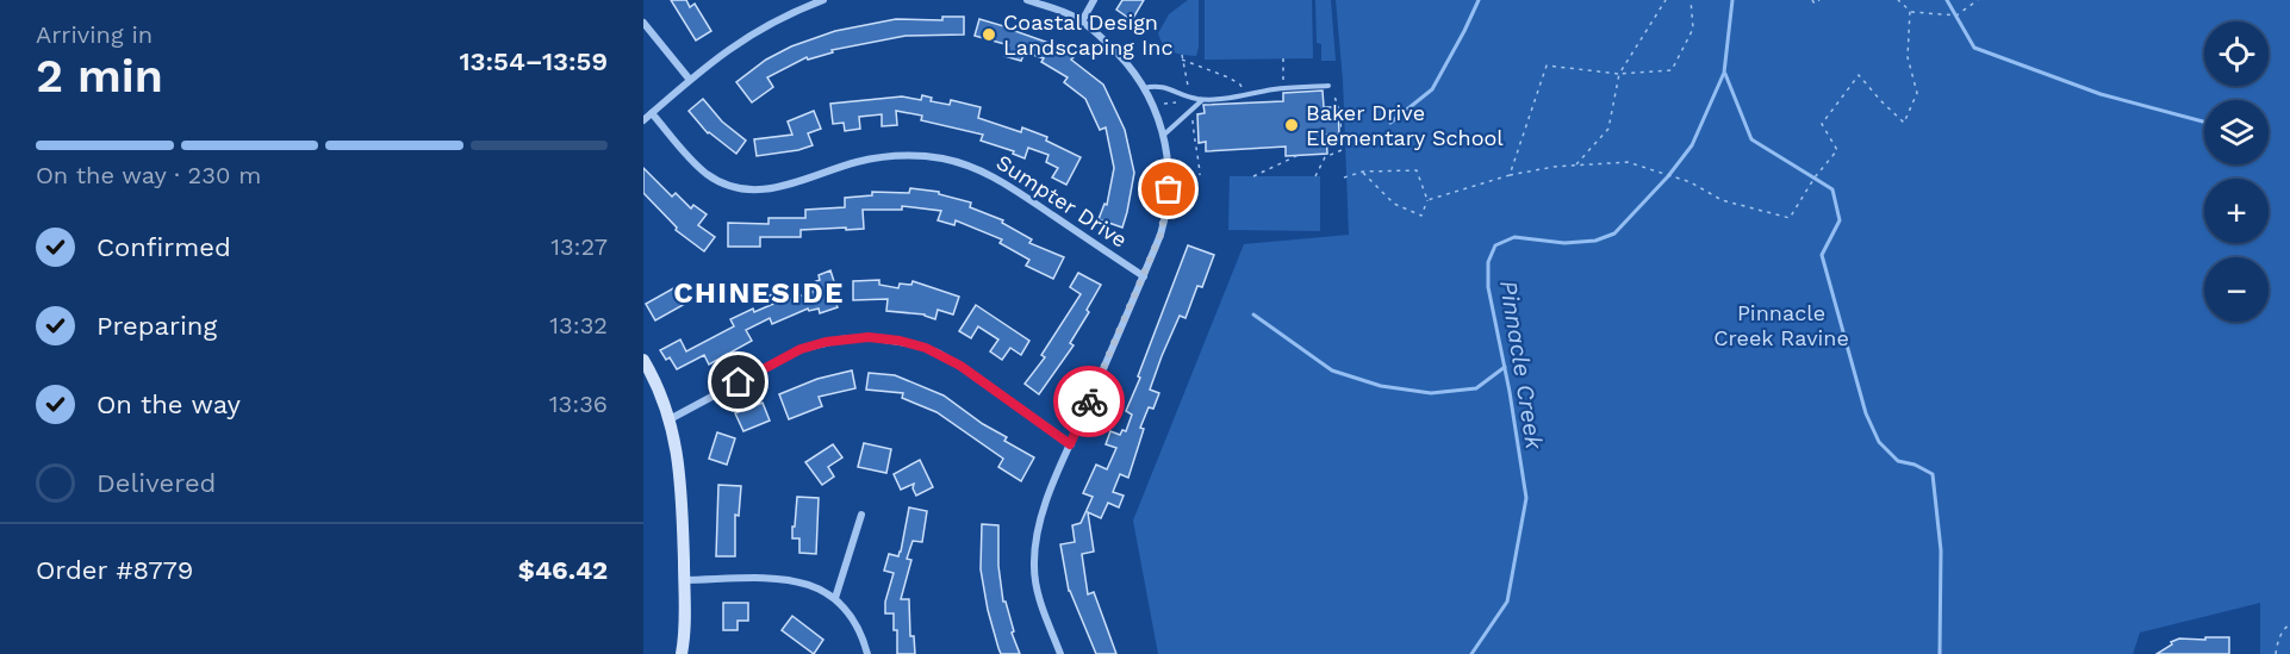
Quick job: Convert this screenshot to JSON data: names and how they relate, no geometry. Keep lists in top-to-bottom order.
{
  "streets": {
    "street": ["Sumpter Drive"]
  },
  "districts": ["CHINESIDE"],
  "water": ["Pinnacle Creek"],
  "parks": ["Pinnacle Creek Ravine"],
  "places": ["Coastal Design Landscaping Inc", "Baker Drive Elementary School"],
  "page": {
    "heading": ["2 min", "Arriving in", "13:54–13:59"],
    "panel": ["Order #8779", "$46.42"],
    "map_buttons": ["+", "−"],
    "bar": "On the way · 230 m",
    "list": [
      ["Confirmed", "13:27"],
      ["Preparing", "13:32"],
      ["On the way", "13:36"],
      "Delivered"
    ]
  }
}
